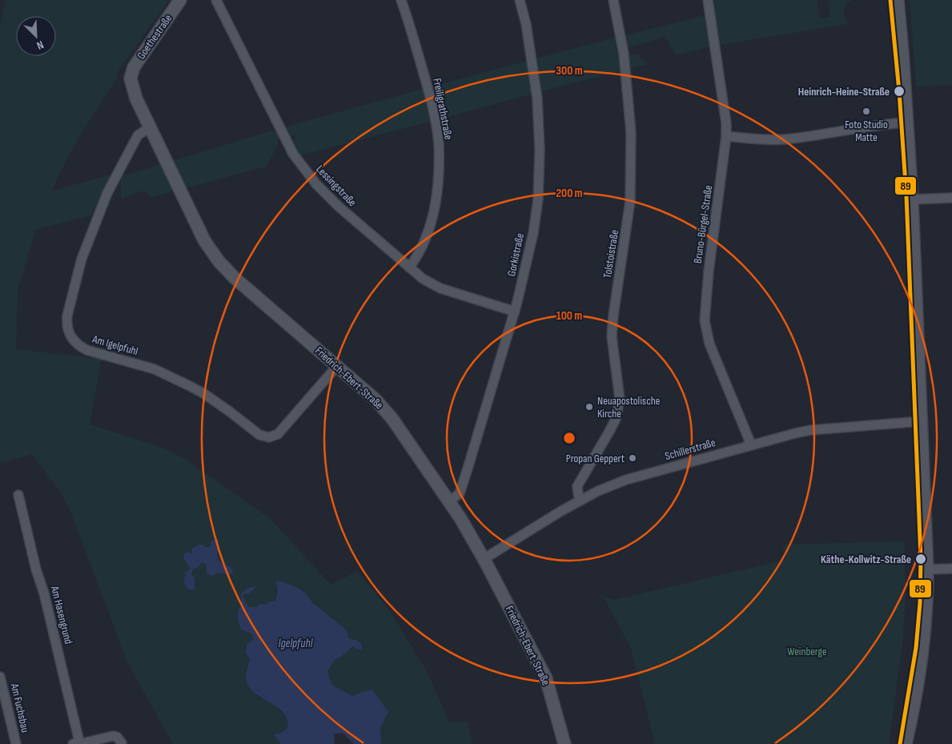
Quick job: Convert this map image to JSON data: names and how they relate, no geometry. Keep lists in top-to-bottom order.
{
  "streets": {
    "street": [
      "Goethestraße",
      "Freiligrathstraße",
      "Lessingstraße",
      "Bruno-Bürgel-Straße",
      "Tolstoistraße",
      "Gorkistraße",
      "Am Igelpfuhl",
      "Friedrich-Ebert-Straße",
      "Schillerstraße",
      "Am Hasengrund",
      "Am Fuchsbau"
    ]
  },
  "crossings": [
    ["Goethestraße", "Friedrich-Ebert-Straße"],
    ["Freiligrathstraße", "Lessingstraße"],
    ["Lessingstraße", "Gorkistraße"],
    ["Bruno-Bürgel-Straße", "Schillerstraße"],
    ["Tolstoistraße", "Schillerstraße"],
    ["Gorkistraße", "Friedrich-Ebert-Straße"],
    ["Am Igelpfuhl", "Friedrich-Ebert-Straße"],
    ["Friedrich-Ebert-Straße", "Schillerstraße"]
  ],
  "water": ["Igelpfuhl"],
  "parks": ["Weinberge"],
  "places": [
    "Heinrich-Heine-Straße",
    "Foto Studio Matte",
    "Neuapostolische Kirche",
    "Propan Geppert",
    "Käthe-Kollwitz-Straße"
  ],
  "lines": ["transit line 89"],
  "north": "bottom right",
  "rings": ["300 m", "200 m", "100 m"]
}
